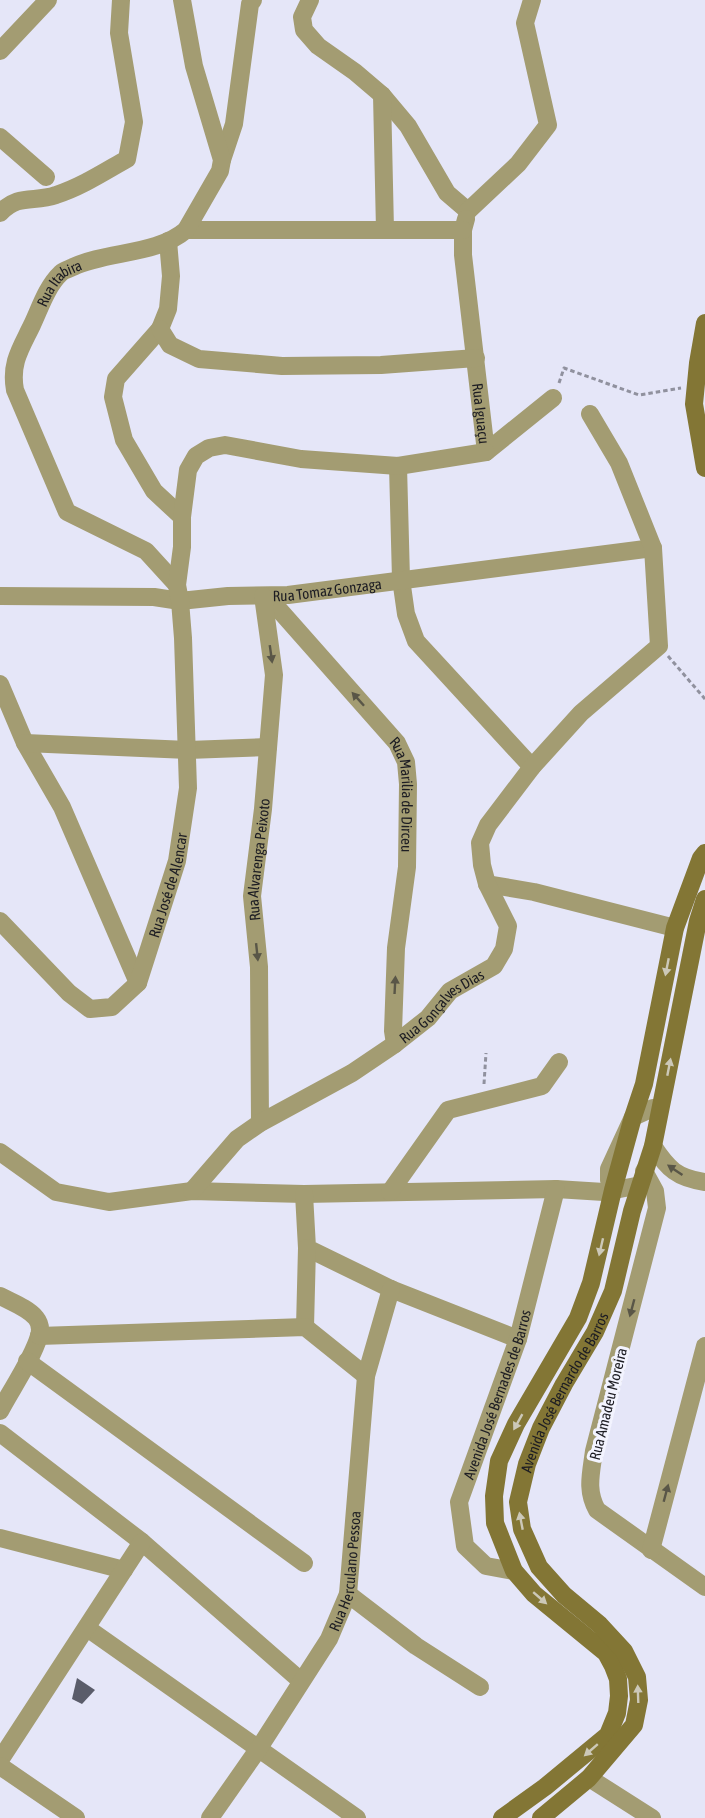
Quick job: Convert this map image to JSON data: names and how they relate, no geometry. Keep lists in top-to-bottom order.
{
  "streets": {
    "main road": ["Avenida José Bernardo de Barros"],
    "street": [
      "Rua Itabira",
      "Rua Iguaçu",
      "Rua Tomaz Gonzaga",
      "Rua Marilia de Dirceu",
      "Rua Alvarenga Peixoto",
      "Rua José de Alencar",
      "Rua Gonçalves Dias",
      "Avenida José Bernades de Barros",
      "Rua Amadeu Moreira",
      "Rua Herculano Pessoa"
    ]
  },
  "crossings": [
    ["Rua Itabira", "Rua Iguaçu"],
    ["Rua Itabira", "Rua Tomaz Gonzaga"],
    ["Rua Itabira", "Rua José de Alencar"],
    ["Rua Iguaçu", "Rua Tomaz Gonzaga"],
    ["Rua Iguaçu", "Rua José de Alencar"],
    ["Rua Tomaz Gonzaga", "Rua Marilia de Dirceu"],
    ["Rua Tomaz Gonzaga", "Rua Alvarenga Peixoto"],
    ["Rua Tomaz Gonzaga", "Rua José de Alencar"],
    ["Rua Marilia de Dirceu", "Rua Alvarenga Peixoto"],
    ["Rua Marilia de Dirceu", "Rua Gonçalves Dias"],
    ["Rua Alvarenga Peixoto", "Rua Gonçalves Dias"],
    ["Avenida José Bernardo de Barros", "Avenida José Bernades de Barros"],
    ["Avenida José Bernardo de Barros", "Rua Amadeu Moreira"]
  ],
  "one_way": ["Rua Alvarenga Peixoto"]
}
